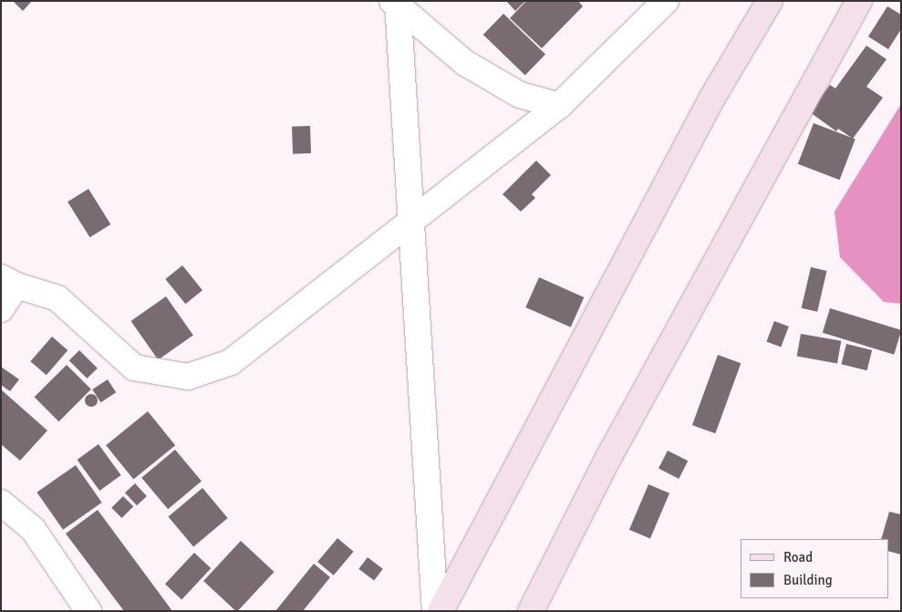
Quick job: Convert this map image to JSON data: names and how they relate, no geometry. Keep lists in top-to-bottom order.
{
  "legend": ["Road", "Building"]
}
